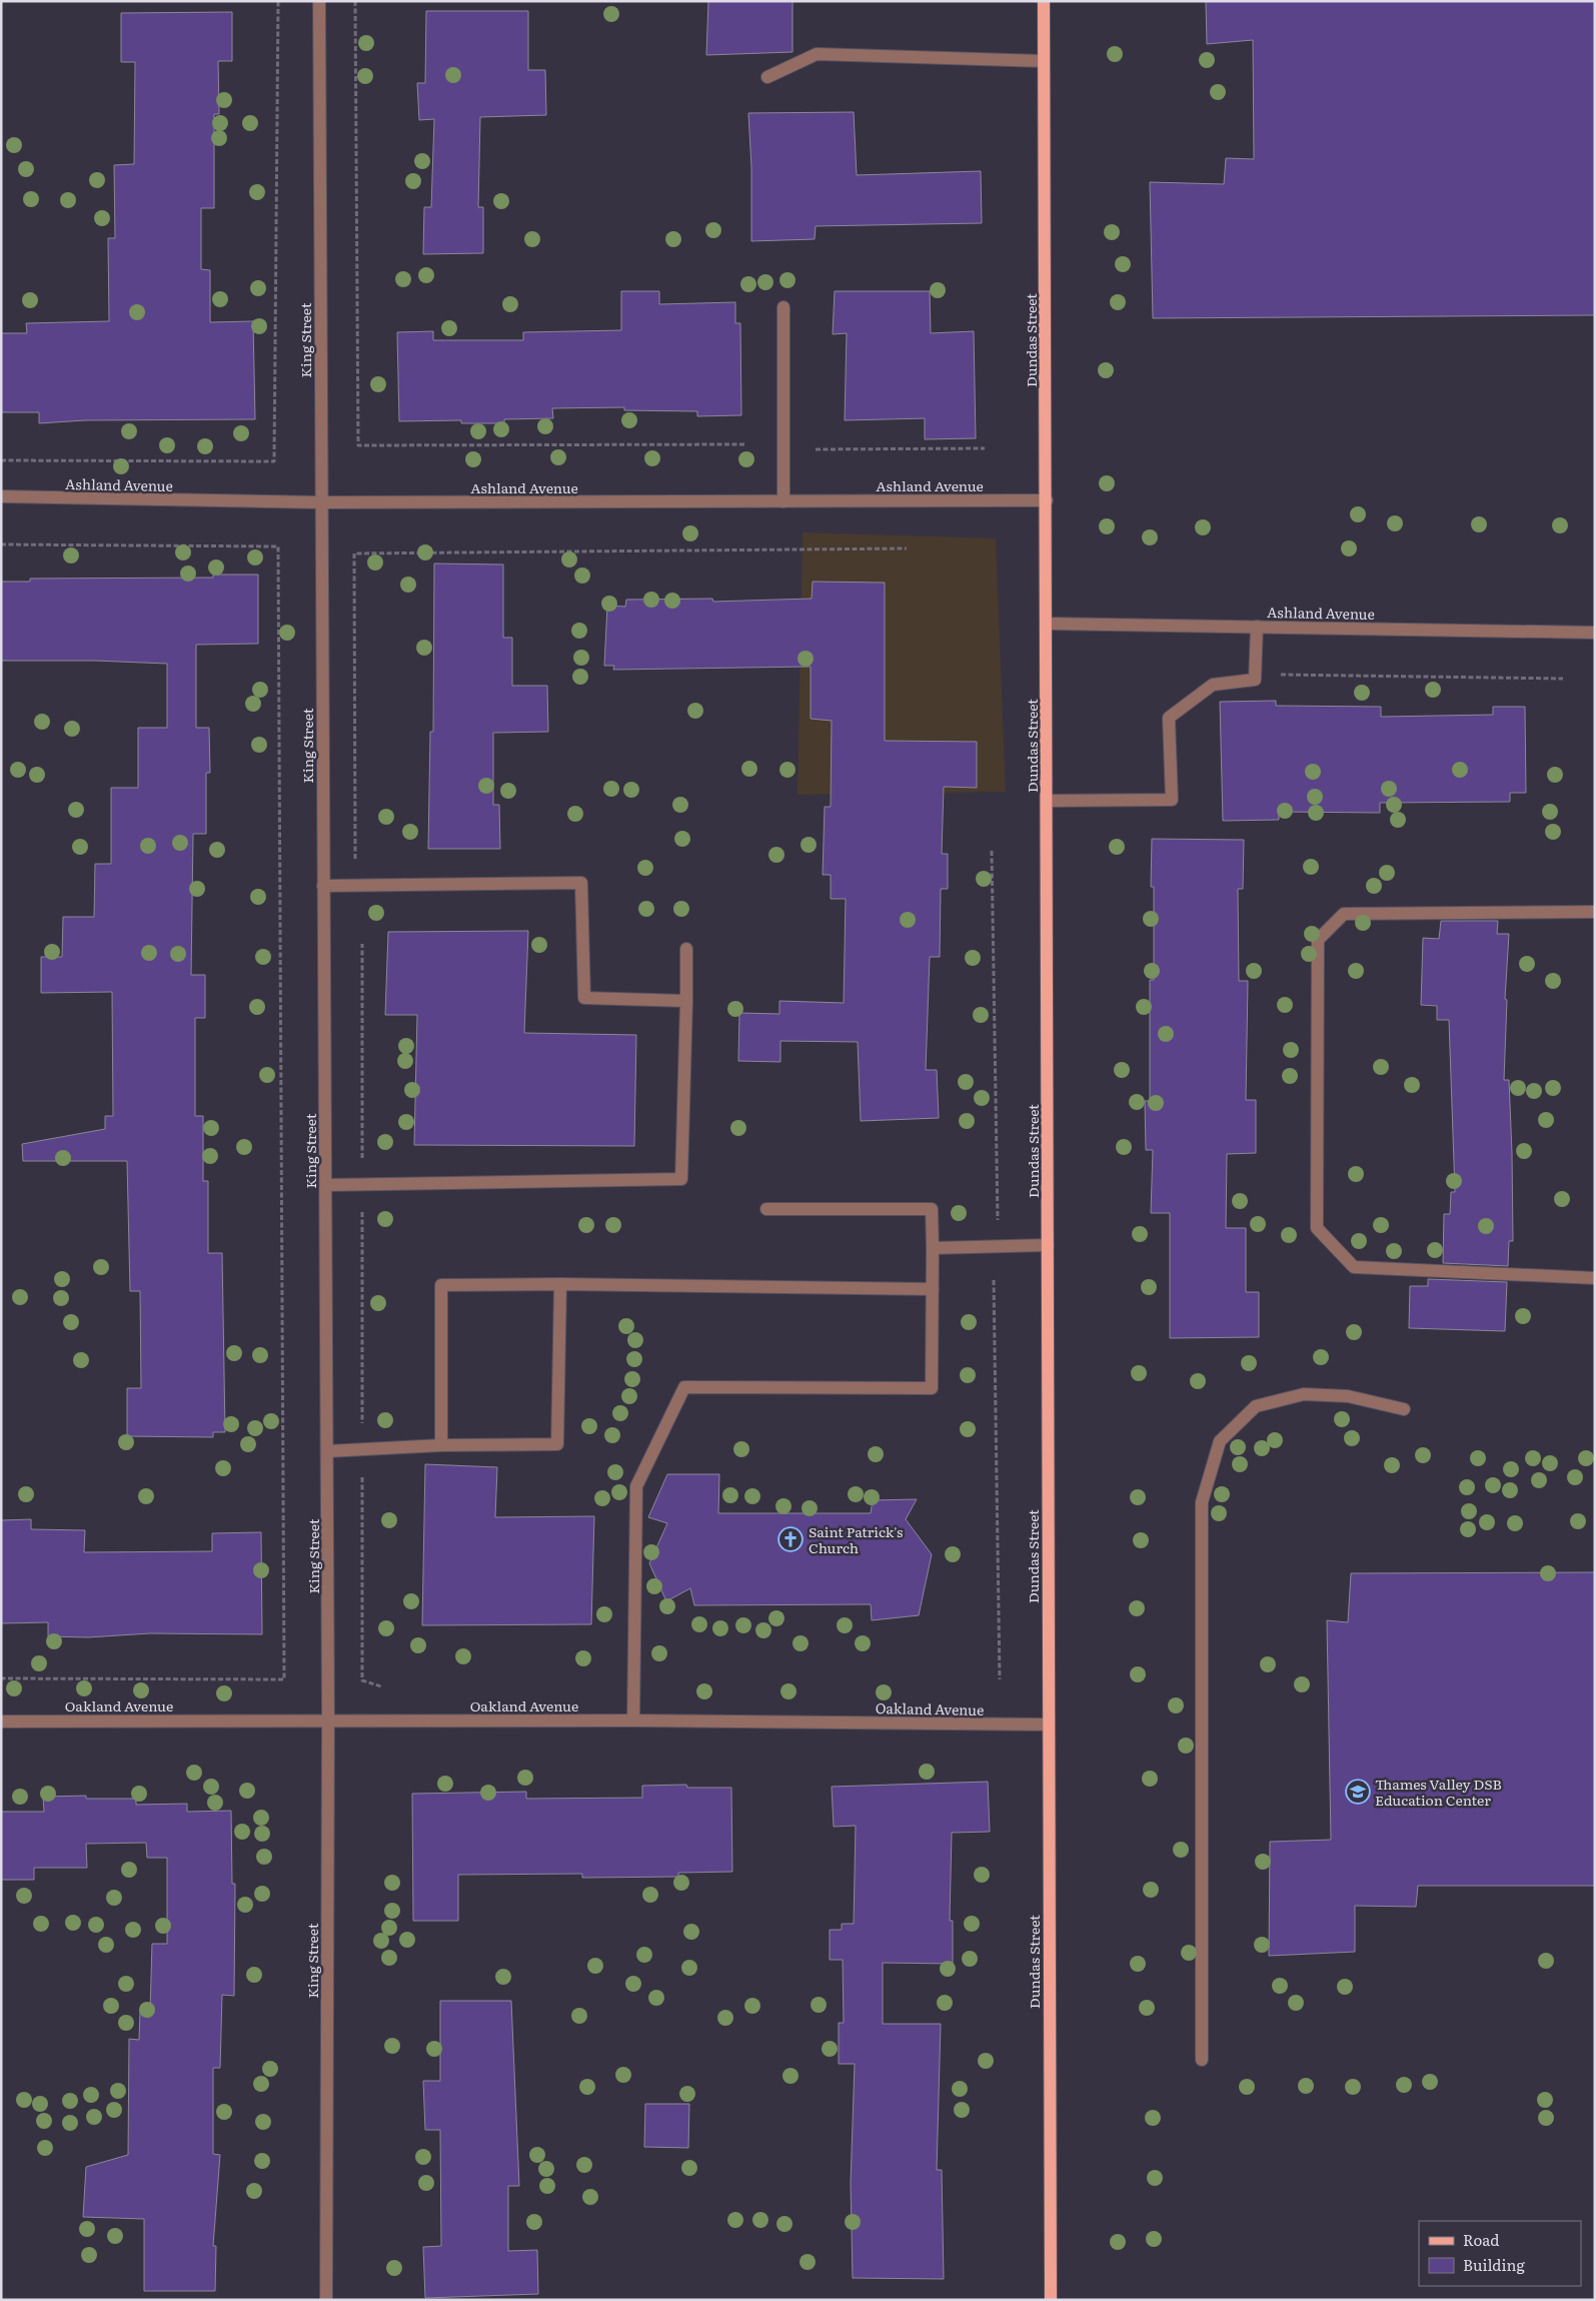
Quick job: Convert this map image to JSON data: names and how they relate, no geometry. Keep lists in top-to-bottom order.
{
  "streets": {
    "main road": ["Dundas Street"],
    "street": ["King Street", "Ashland Avenue", "Oakland Avenue"]
  },
  "crossings": [
    ["King Street", "Ashland Avenue"],
    ["King Street", "Oakland Avenue"],
    ["Dundas Street", "Ashland Avenue"],
    ["Dundas Street", "Oakland Avenue"]
  ],
  "places": {
    "church": ["Saint Patrick's Church"],
    "school or university": ["Thames Valley DSB Education Center"]
  },
  "legend": ["Road", "Building"]
}
